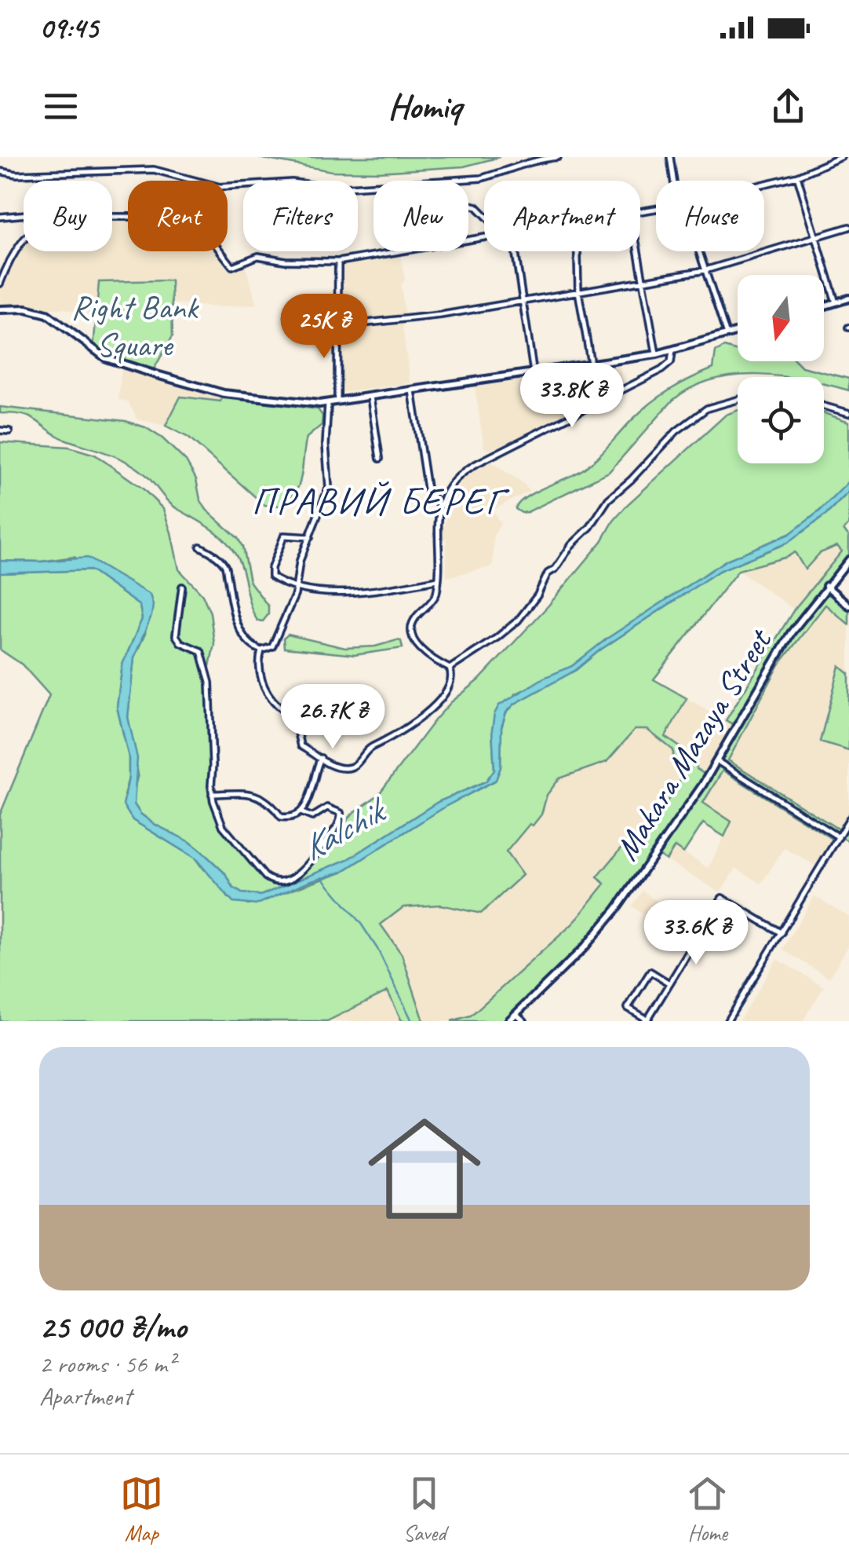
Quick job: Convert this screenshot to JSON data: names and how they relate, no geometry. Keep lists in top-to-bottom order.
{
  "streets": {
    "street": ["Makara Mazaya Street"]
  },
  "districts": ["ПРАВИЙ БЕРЕГ"],
  "water": ["Kalchik"],
  "parks": ["Right Bank Square"],
  "north": "bottom",
  "page": {
    "status": "09:45",
    "header": "Homiq",
    "chip": [
      "Buy",
      "Rent",
      "Filters",
      "New",
      "Apartment",
      "House"
    ],
    "price": [
      "25K ₴",
      "33.8K ₴",
      "26.7K ₴",
      "33.6K ₴"
    ],
    "list": [
      {
        "name": "25 000 ₴/mo",
        "note": "2 rooms · 56 m² · Apartment"
      }
    ],
    "tabs": ["Map", "Saved", "Home"]
  }
}
